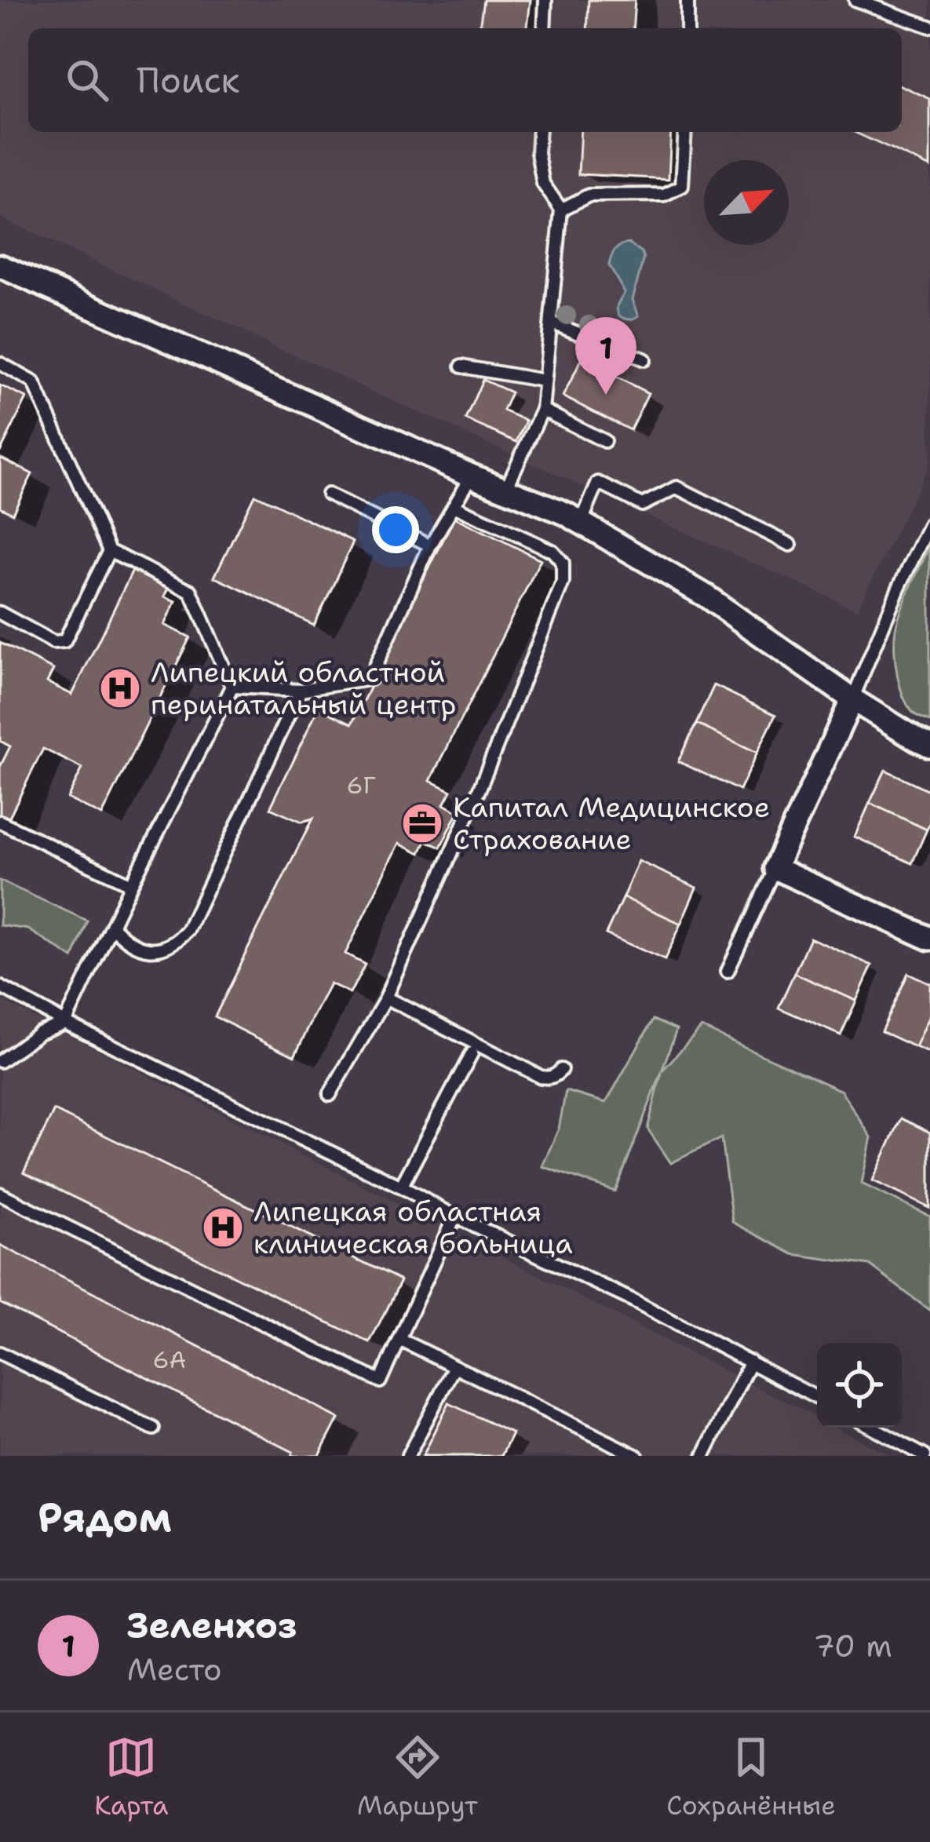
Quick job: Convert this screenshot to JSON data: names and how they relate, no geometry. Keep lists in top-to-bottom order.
{
  "places": {
    "hospital": ["Липецкий областной перинатальный центр", "Липецкая областная клиническая больница"],
    "office": ["Капитал Медицинское Страхование"]
  },
  "house_numbers": ["6Г", "6А"],
  "north": "top right",
  "page": {
    "search": "Поиск",
    "pins": "1",
    "heading": "Рядом",
    "list": [
      {
        "mark": "1",
        "name": "Зеленхоз",
        "note": "Место",
        "value": "70 m"
      }
    ],
    "nav": ["Карта", "Маршрут", "Сохранённые"]
  }
}
